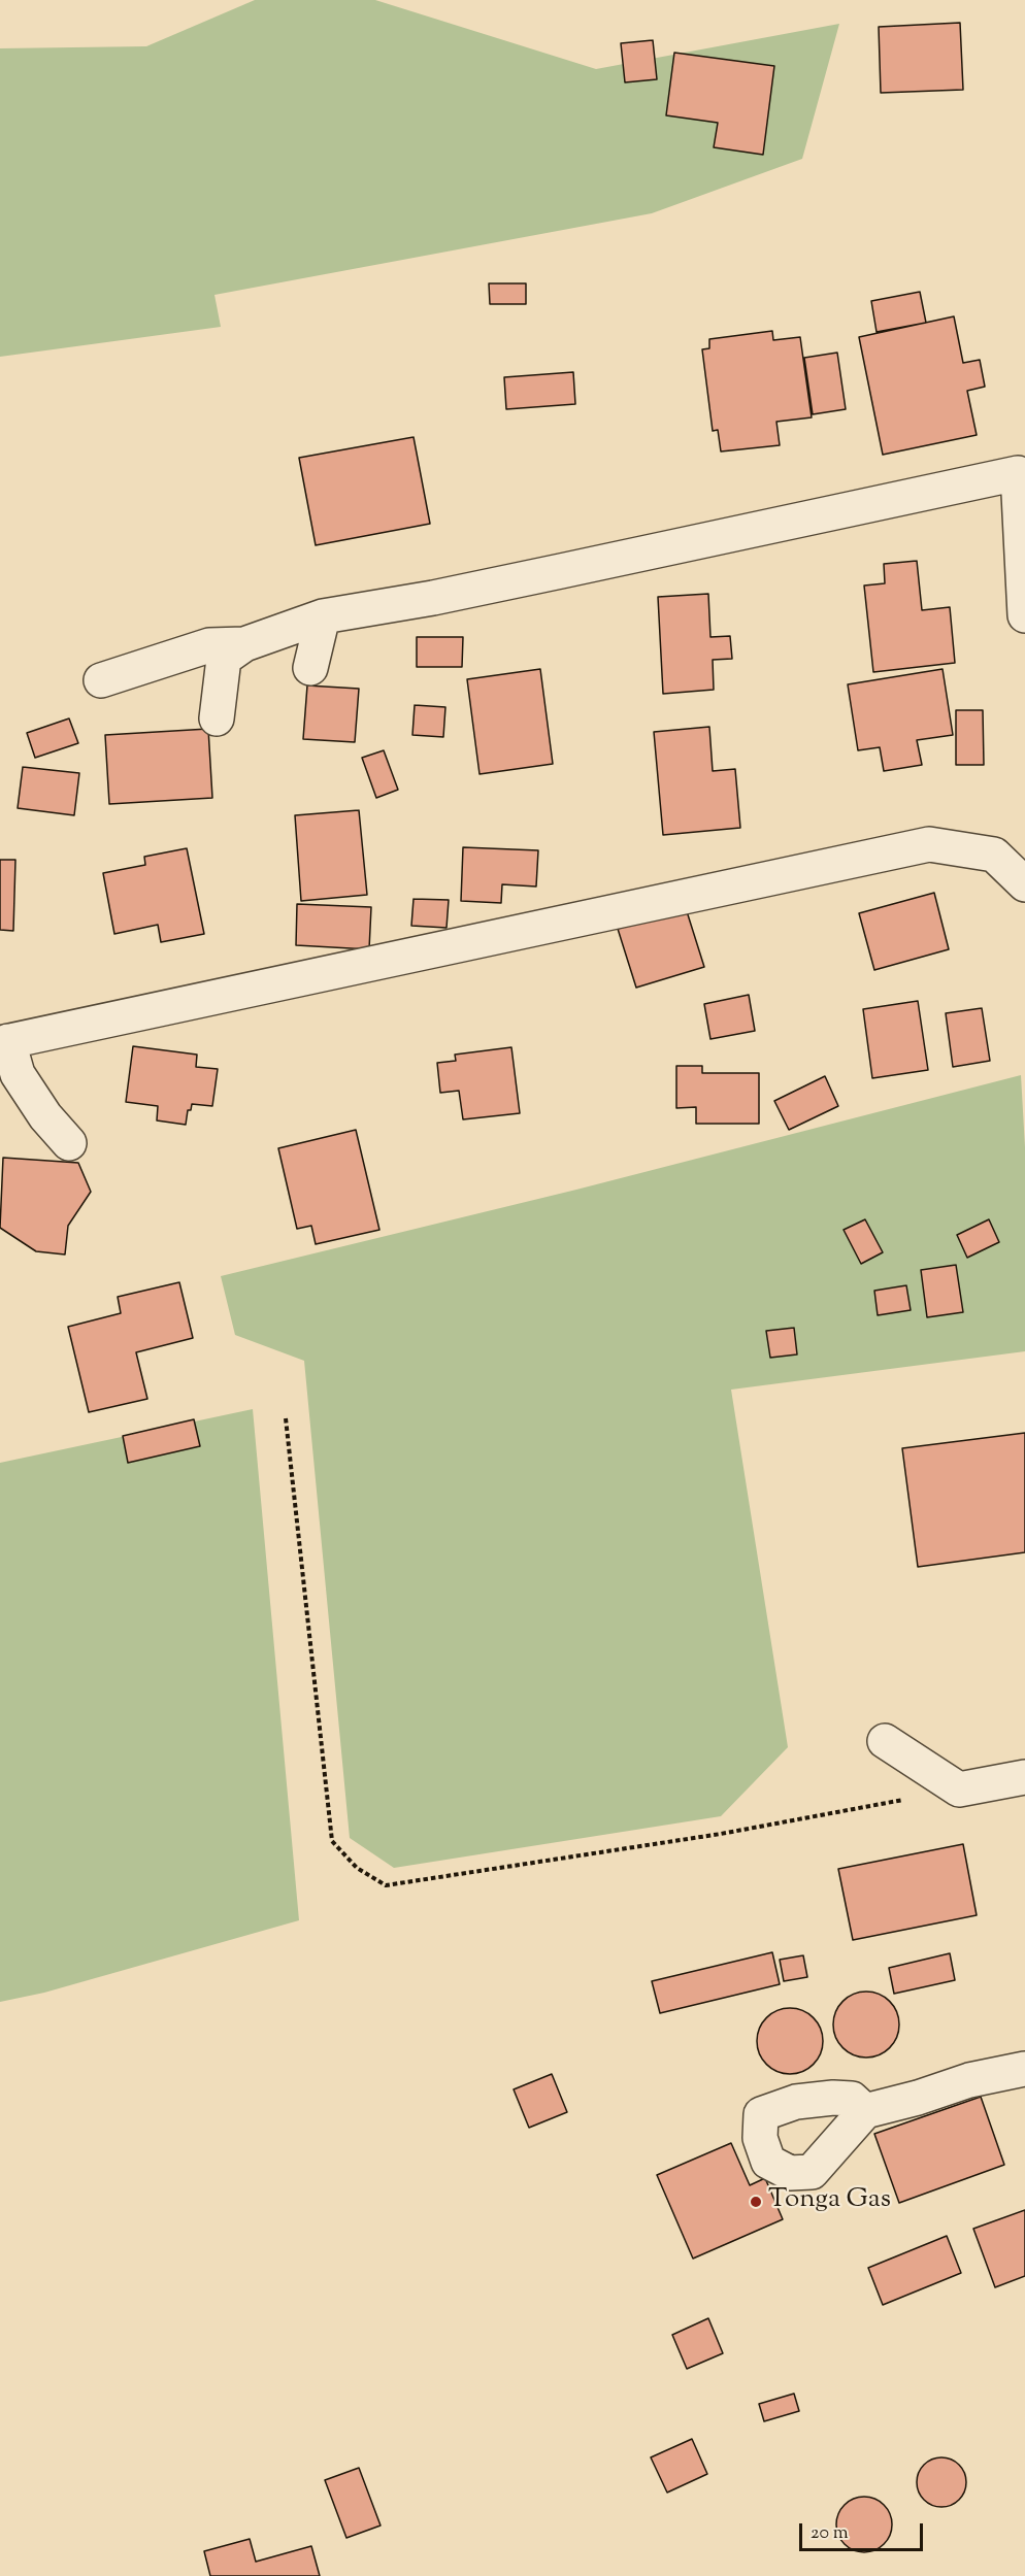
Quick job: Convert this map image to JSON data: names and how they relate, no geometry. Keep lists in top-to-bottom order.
{
  "places": ["Tonga Gas"],
  "scale_bar": "20 m"
}
